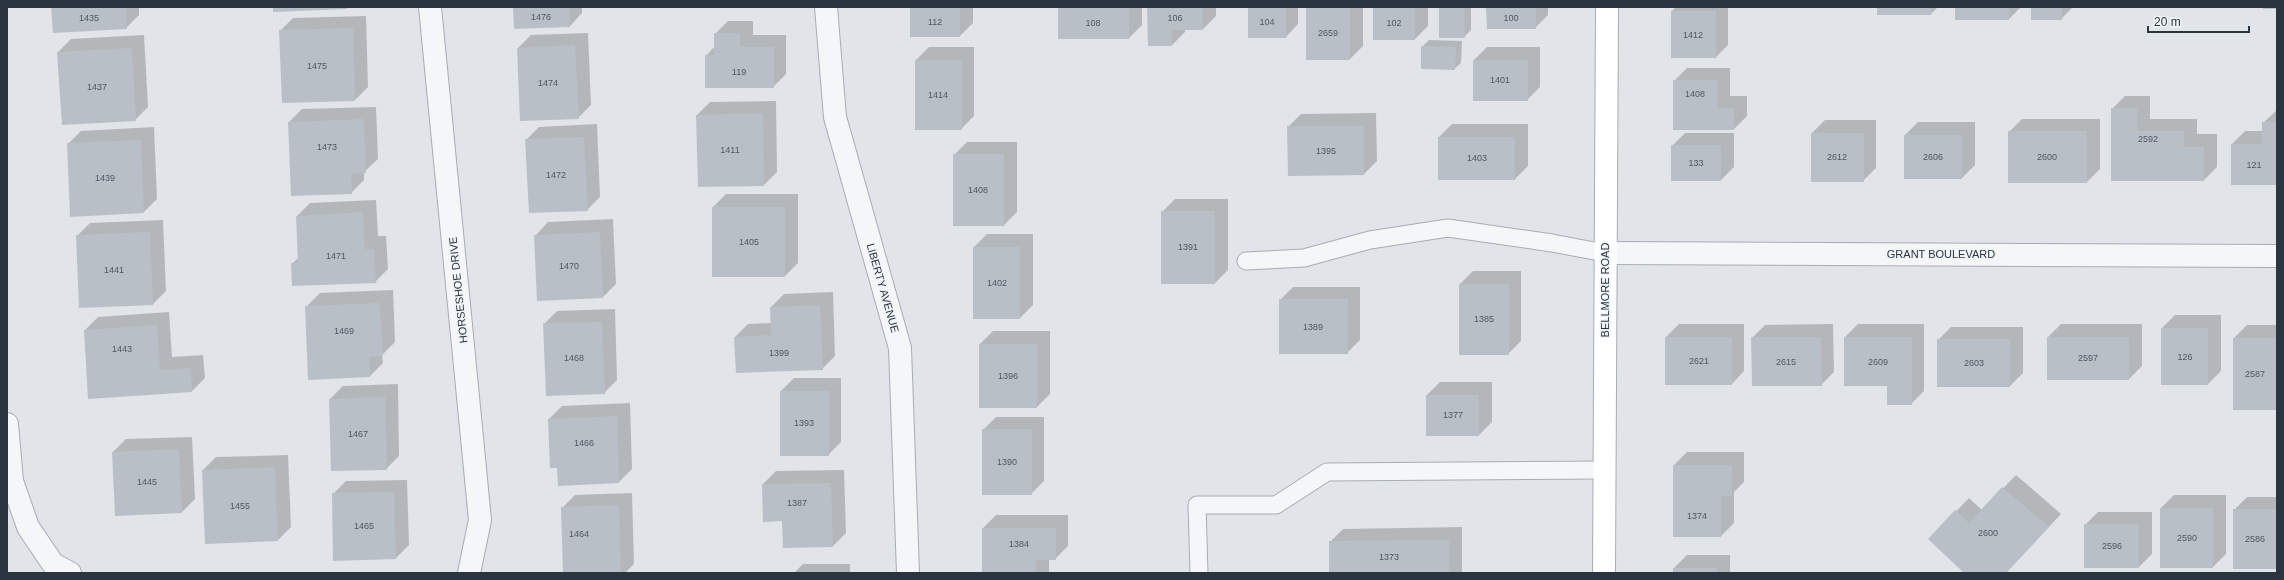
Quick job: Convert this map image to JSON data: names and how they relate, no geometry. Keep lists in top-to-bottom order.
{
  "streets": {
    "main road": ["BELLMORE ROAD"],
    "street": ["GRANT BOULEVARD", "LIBERTY AVENUE", "HORSESHOE DRIVE"]
  },
  "crossings": [
    ["GRANT BOULEVARD", "BELLMORE ROAD"]
  ],
  "house_numbers": [
    "1476",
    "1435",
    "106",
    "100",
    "112",
    "104",
    "108",
    "102",
    "2659",
    "1412",
    "1475",
    "119",
    "1401",
    "1474",
    "1437",
    "1408",
    "1414",
    "2592",
    "1473",
    "1411",
    "1395",
    "2612",
    "2606",
    "2600",
    "1403",
    "133",
    "121",
    "1472",
    "1439",
    "1408",
    "1405",
    "1391",
    "1471",
    "1470",
    "1441",
    "1402",
    "1385",
    "1389",
    "1469",
    "1443",
    "1399",
    "126",
    "1468",
    "2597",
    "2621",
    "2615",
    "2609",
    "2603",
    "2587",
    "1396",
    "1377",
    "1393",
    "1467",
    "1466",
    "1390",
    "1445",
    "1387",
    "1455",
    "1374",
    "1465",
    "2600",
    "1464",
    "2590",
    "2586",
    "1384",
    "2596",
    "1373"
  ],
  "scale_bar": "20 m"
}
